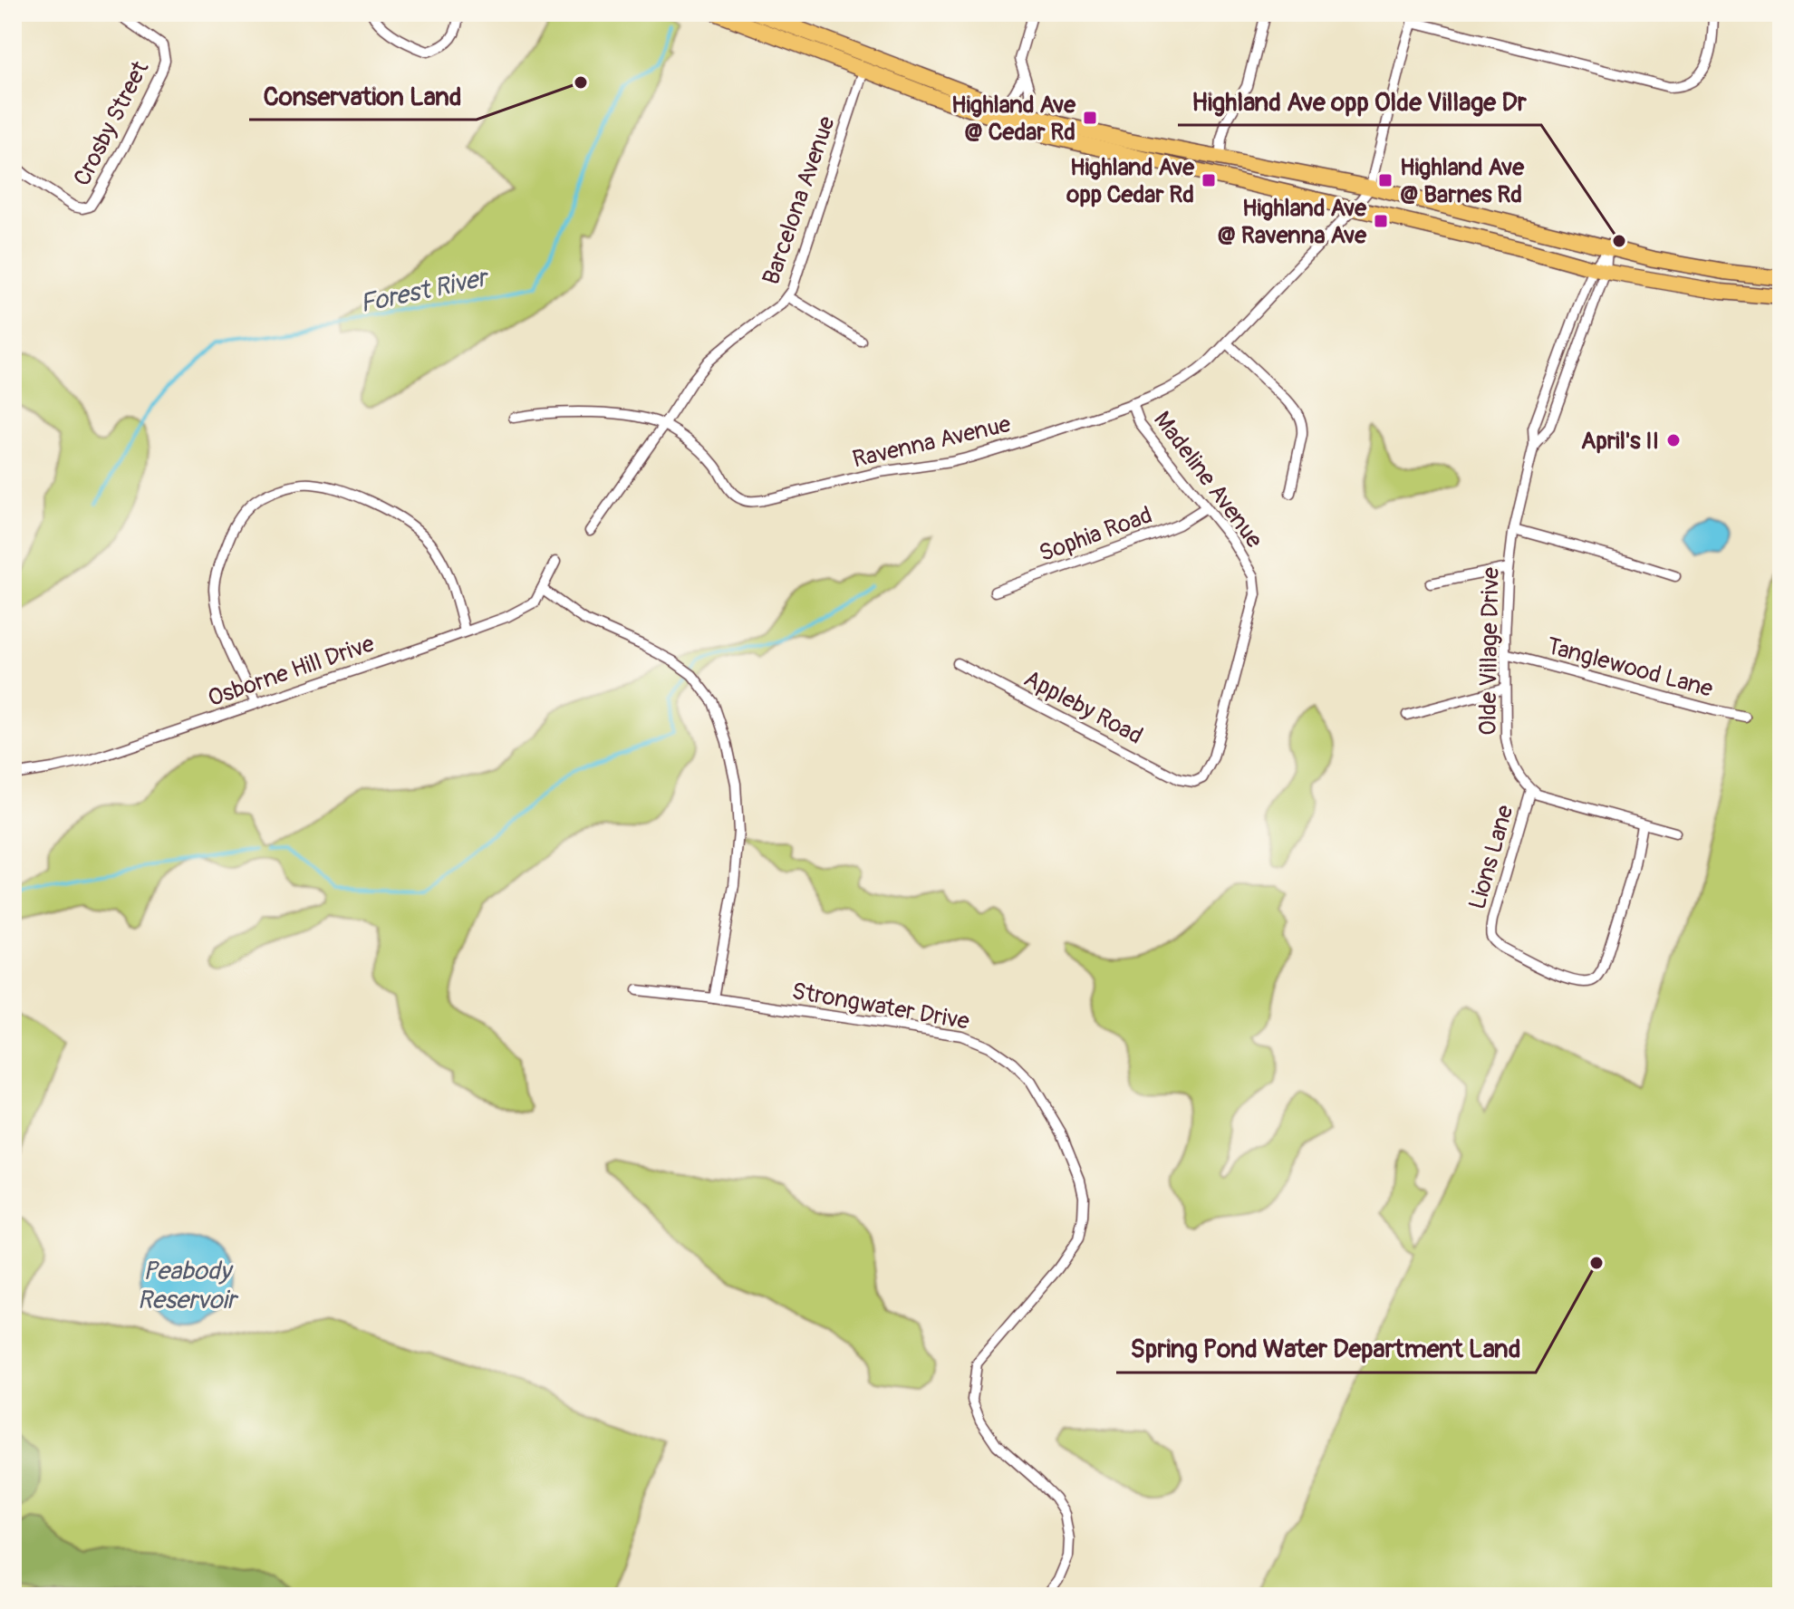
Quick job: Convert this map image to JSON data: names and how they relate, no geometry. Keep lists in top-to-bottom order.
{
  "streets": {
    "street": [
      "Crosby Street",
      "Barcelona Avenue",
      "Ravenna Avenue",
      "Madeline Avenue",
      "Sophia Road",
      "Olde Village Drive",
      "Tanglewood Lane",
      "Osborne Hill Drive",
      "Appleby Road",
      "Lions Lane",
      "Strongwater Drive"
    ]
  },
  "crossings": [
    ["Barcelona Avenue", "Ravenna Avenue"],
    ["Ravenna Avenue", "Madeline Avenue"],
    ["Madeline Avenue", "Sophia Road"],
    ["Madeline Avenue", "Appleby Road"],
    ["Olde Village Drive", "Tanglewood Lane"],
    ["Olde Village Drive", "Lions Lane"]
  ],
  "water": ["Forest River", "Peabody Reservoir"],
  "places": {
    "other": [
      "Conservation Land",
      "Highland Ave opp Olde Village Dr",
      "April's II",
      "Spring Pond Water Department Land"
    ],
    "transit": [
      "Highland Ave @ Cedar Rd",
      "Highland Ave opp Cedar Rd",
      "Highland Ave @ Barnes Rd",
      "Highland Ave @ Ravenna Ave"
    ]
  }
}
